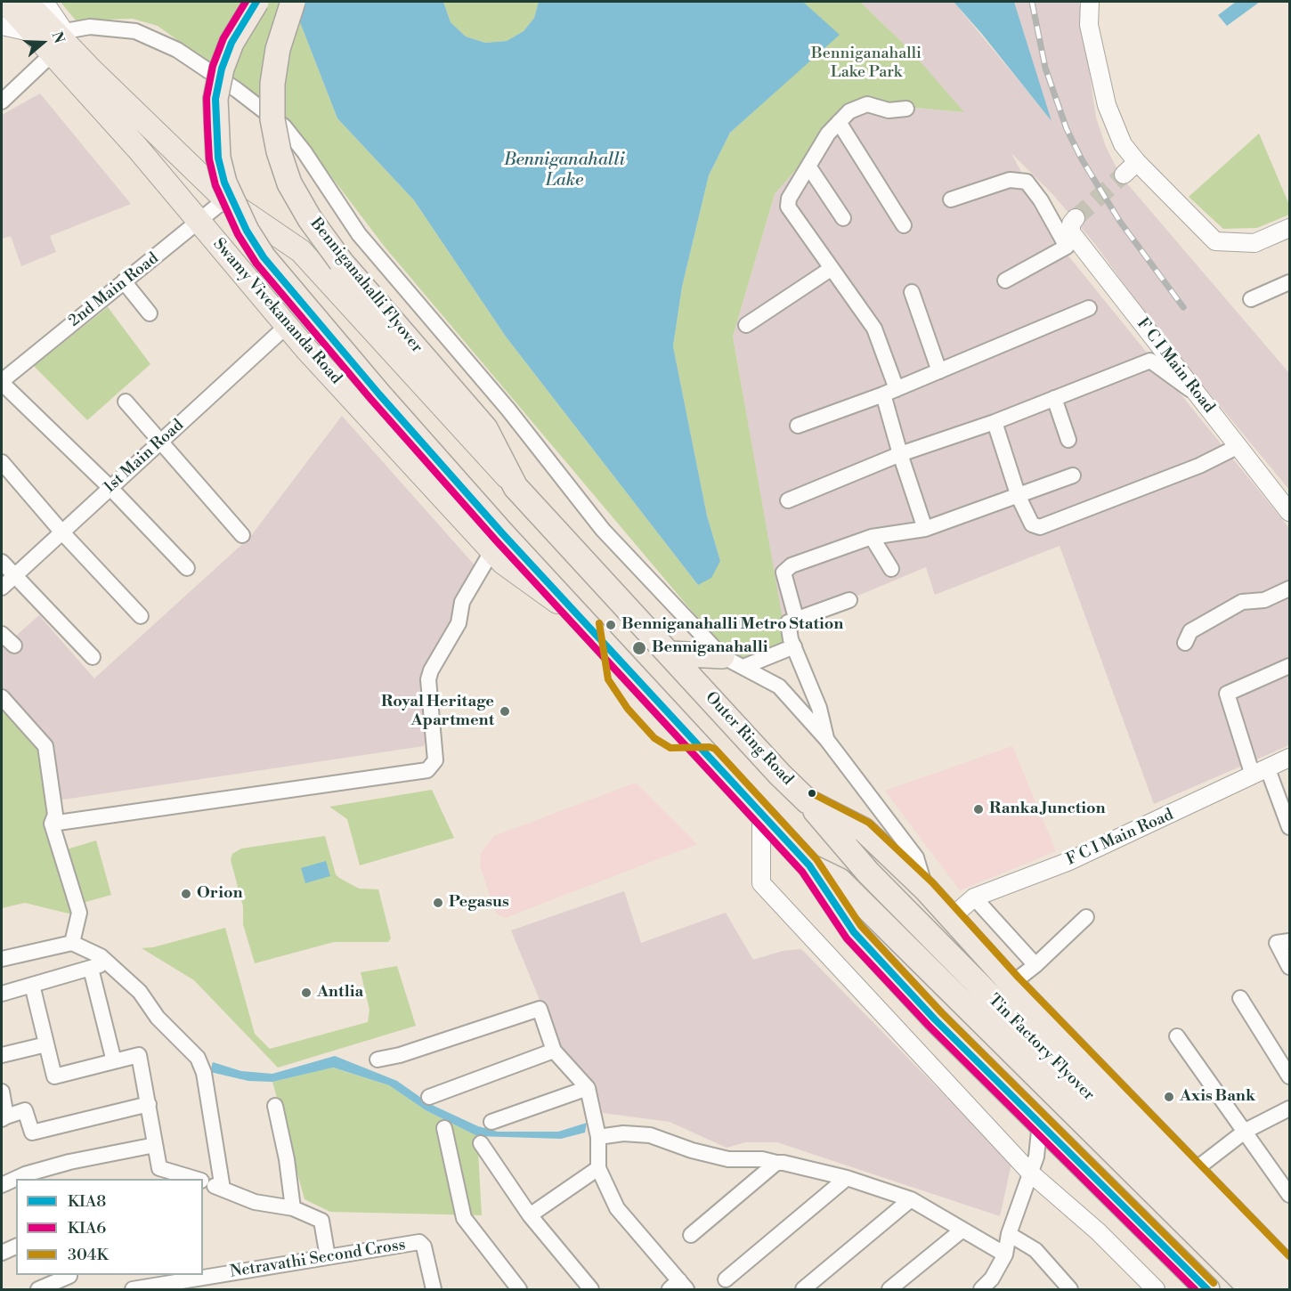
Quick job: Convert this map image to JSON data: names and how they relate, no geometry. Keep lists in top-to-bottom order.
{
  "streets": {
    "highway": ["Benniganahalli Flyover", "Outer Ring Road", "Tin Factory Flyover"],
    "main road": ["Swamy Vivekananda Road"],
    "street": [
      "2nd Main Road",
      "F C I Main Road",
      "1st Main Road",
      "Netravathi Second Cross"
    ]
  },
  "crossings": [
    ["Benniganahalli Flyover", "Outer Ring Road"],
    ["2nd Main Road", "Swamy Vivekananda Road"],
    ["Swamy Vivekananda Road", "1st Main Road"],
    ["F C I Main Road", "Outer Ring Road"],
    ["Outer Ring Road", "Tin Factory Flyover"]
  ],
  "water": ["Benniganahalli Lake"],
  "parks": ["Benniganahalli Lake Park"],
  "places": [
    "Benniganahalli Metro Station",
    "Benniganahalli",
    "Royal Heritage Apartment",
    "Ranka Junction",
    "Orion",
    "Pegasus",
    "Antlia",
    "Axis Bank"
  ],
  "lines": ["transit line KIA8", "transit line KIA6", "transit line 304K"],
  "legend": ["KIA8", "KIA6", "304K"],
  "north": "right"
}
